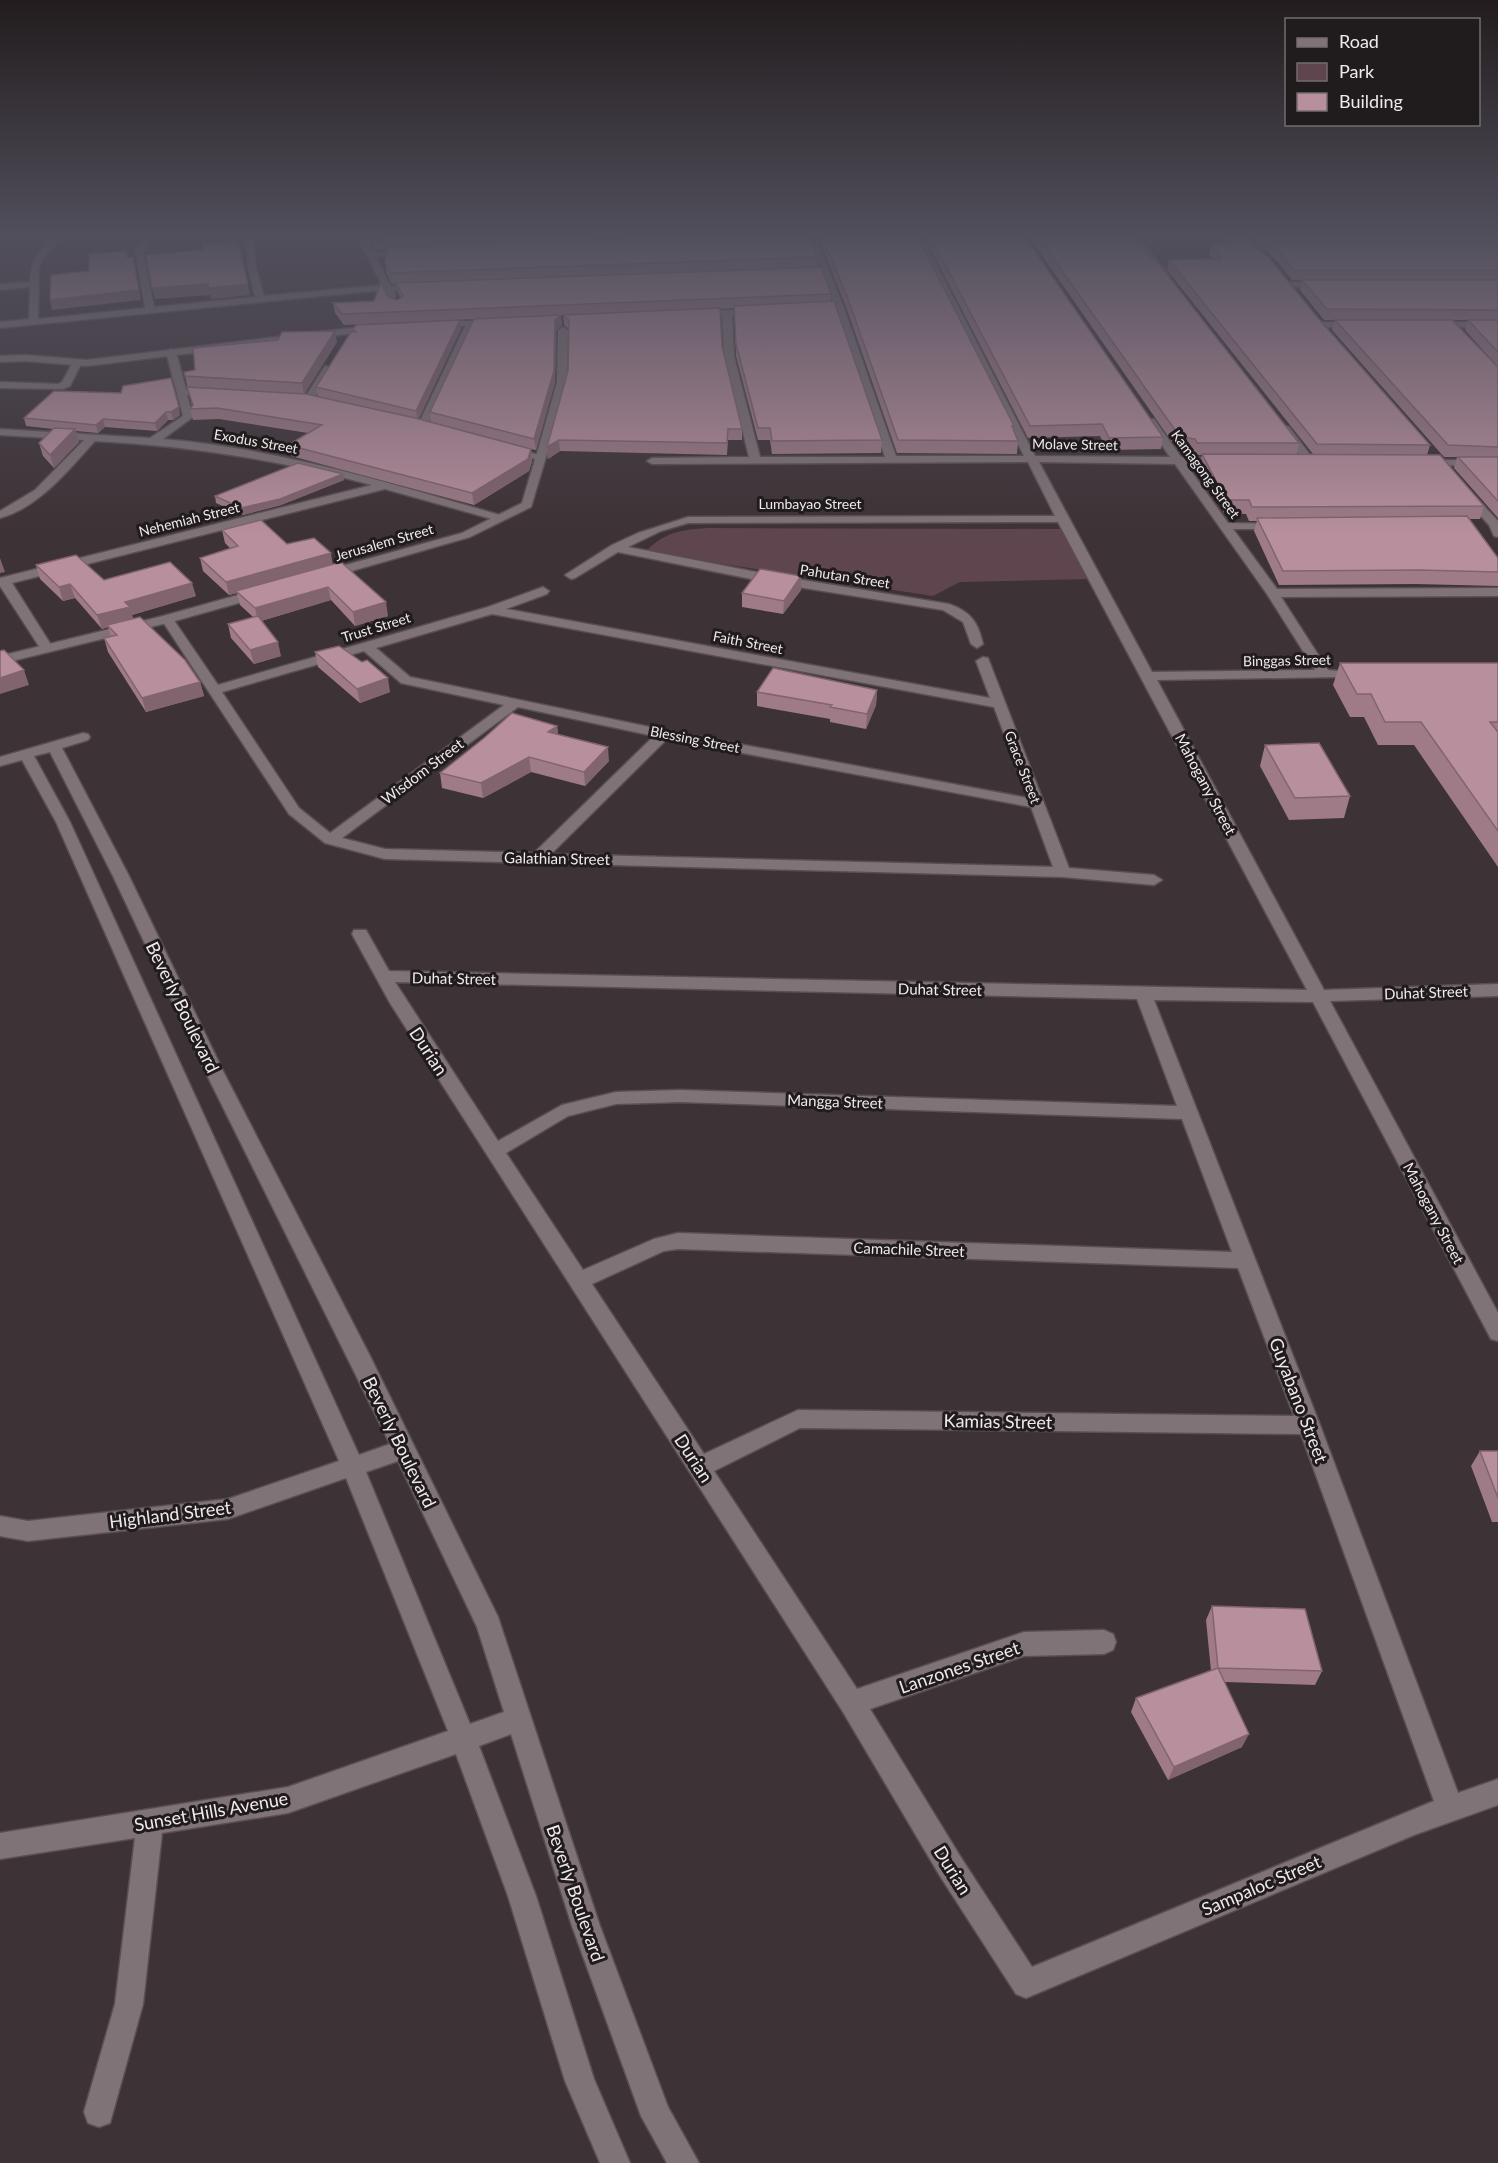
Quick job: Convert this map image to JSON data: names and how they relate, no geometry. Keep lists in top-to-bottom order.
{
  "streets": {
    "street": [
      "Exodus Street",
      "Molave Street",
      "Kamagong Street",
      "Lumbayao Street",
      "Nehemiah Street",
      "Jerusalem Street",
      "Pahutan Street",
      "Trust Street",
      "Faith Street",
      "Binggas Street",
      "Blessing Street",
      "Grace Street",
      "Wisdom Street",
      "Mahogany Street",
      "Galathian Street",
      "Duhat Street",
      "Beverly Boulevard",
      "Durian",
      "Mangga Street",
      "Camachile Street",
      "Guyabano Street",
      "Kamias Street",
      "Highland Street",
      "Lanzones Street",
      "Sunset Hills Avenue",
      "Sampaloc Street"
    ]
  },
  "crossings": [
    ["Exodus Street", "Nehemiah Street"],
    ["Exodus Street", "Jerusalem Street"],
    ["Molave Street", "Kamagong Street"],
    ["Molave Street", "Mahogany Street"],
    ["Kamagong Street", "Binggas Street"],
    ["Lumbayao Street", "Pahutan Street"],
    ["Lumbayao Street", "Mahogany Street"],
    ["Trust Street", "Faith Street"],
    ["Trust Street", "Blessing Street"],
    ["Trust Street", "Galathian Street"],
    ["Faith Street", "Grace Street"],
    ["Binggas Street", "Mahogany Street"],
    ["Blessing Street", "Grace Street"],
    ["Blessing Street", "Wisdom Street"],
    ["Grace Street", "Galathian Street"],
    ["Wisdom Street", "Galathian Street"],
    ["Mahogany Street", "Duhat Street"],
    ["Duhat Street", "Durian"],
    ["Duhat Street", "Guyabano Street"],
    ["Beverly Boulevard", "Highland Street"],
    ["Beverly Boulevard", "Sunset Hills Avenue"],
    ["Durian", "Mangga Street"],
    ["Durian", "Camachile Street"],
    ["Durian", "Kamias Street"],
    ["Durian", "Lanzones Street"],
    ["Durian", "Sampaloc Street"],
    ["Mangga Street", "Guyabano Street"],
    ["Camachile Street", "Guyabano Street"],
    ["Guyabano Street", "Kamias Street"],
    ["Guyabano Street", "Sampaloc Street"]
  ],
  "legend": ["Road", "Park", "Building"]
}
